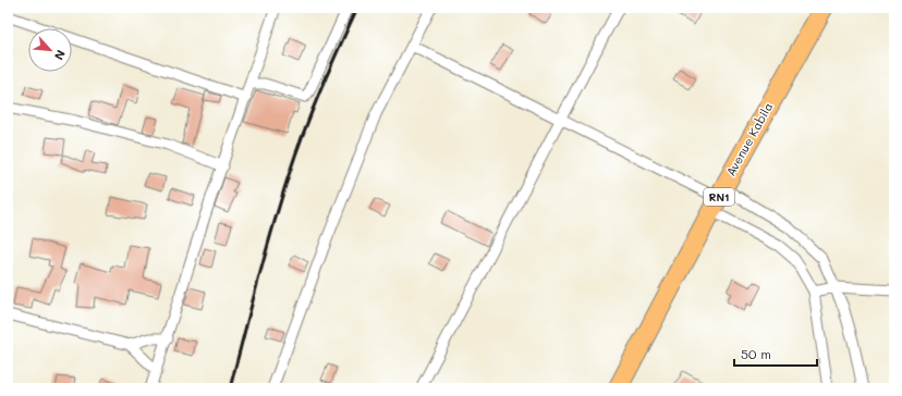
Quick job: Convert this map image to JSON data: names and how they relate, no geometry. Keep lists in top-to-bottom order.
{
  "streets": {
    "highway": ["Avenue Kabila", "RN1"]
  },
  "scale_bar": "50 m",
  "north": "bottom right"
}
